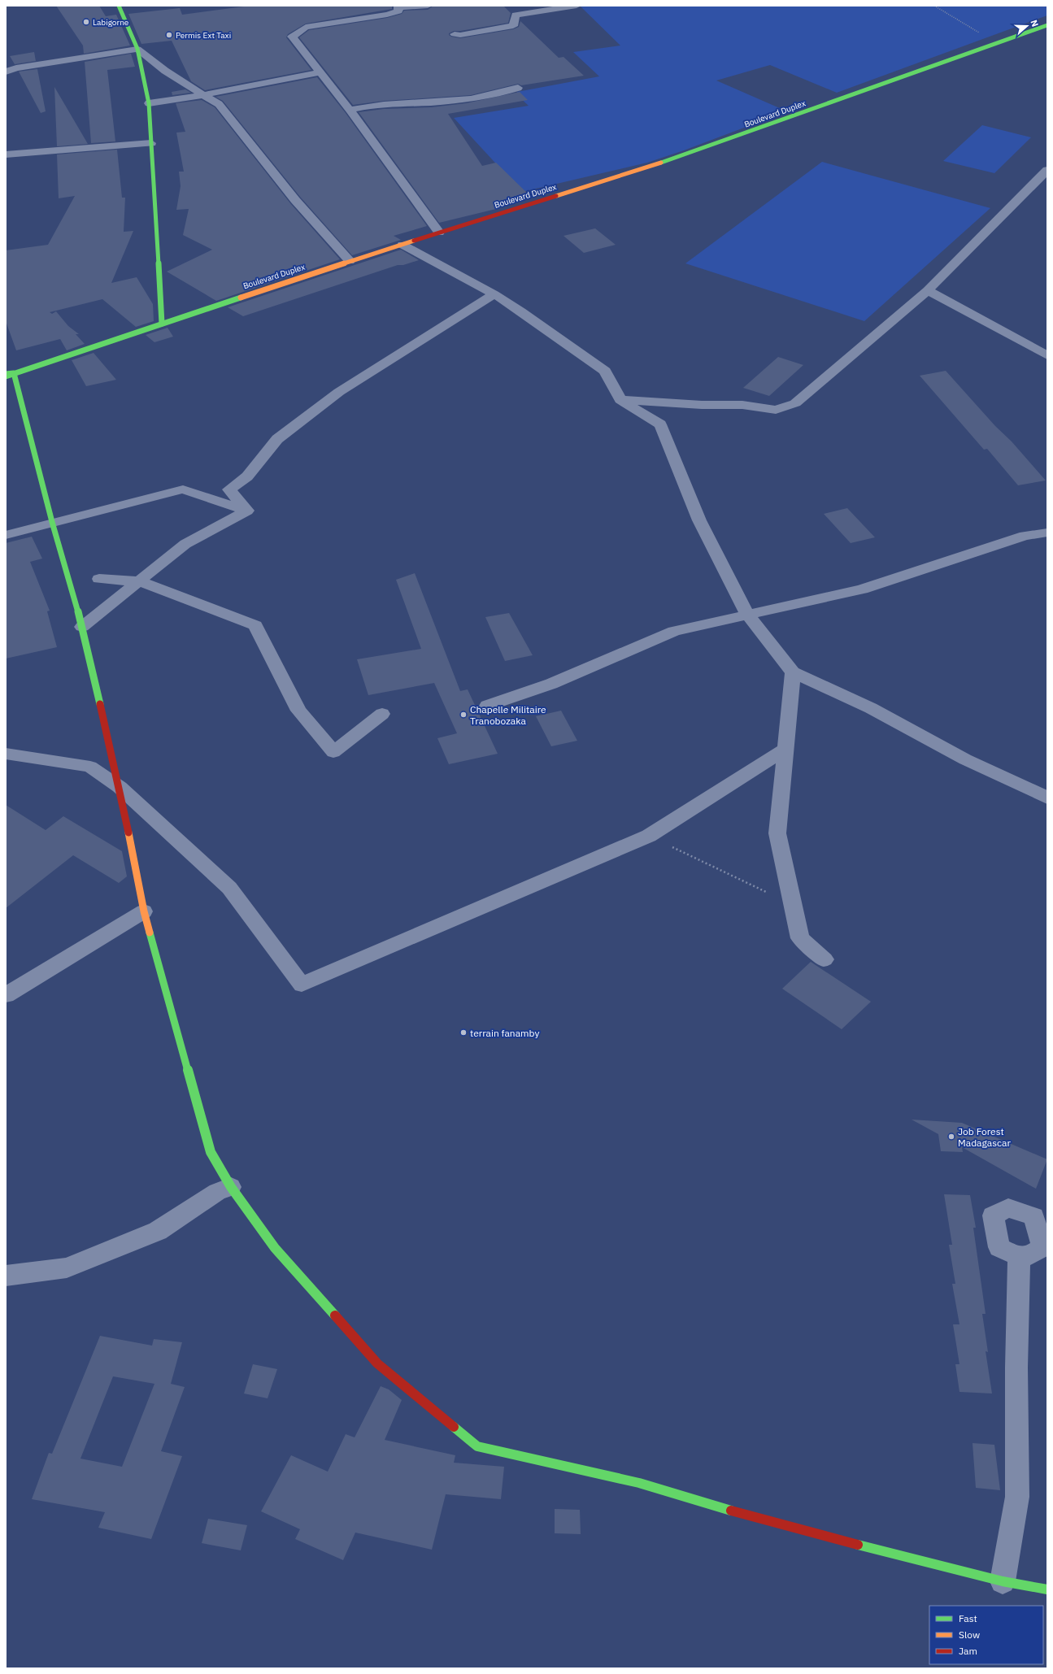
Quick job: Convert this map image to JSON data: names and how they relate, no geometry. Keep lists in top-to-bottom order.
{
  "streets": {
    "main road": ["Boulevard Duplex"]
  },
  "places": [
    "Labigorne",
    "Permis Ext Taxi",
    "Chapelle Militaire Tranobozaka",
    "terrain fanamby",
    "Job Forest Madagascar"
  ],
  "legend": ["Fast", "Slow", "Jam"],
  "north": "right"
}
